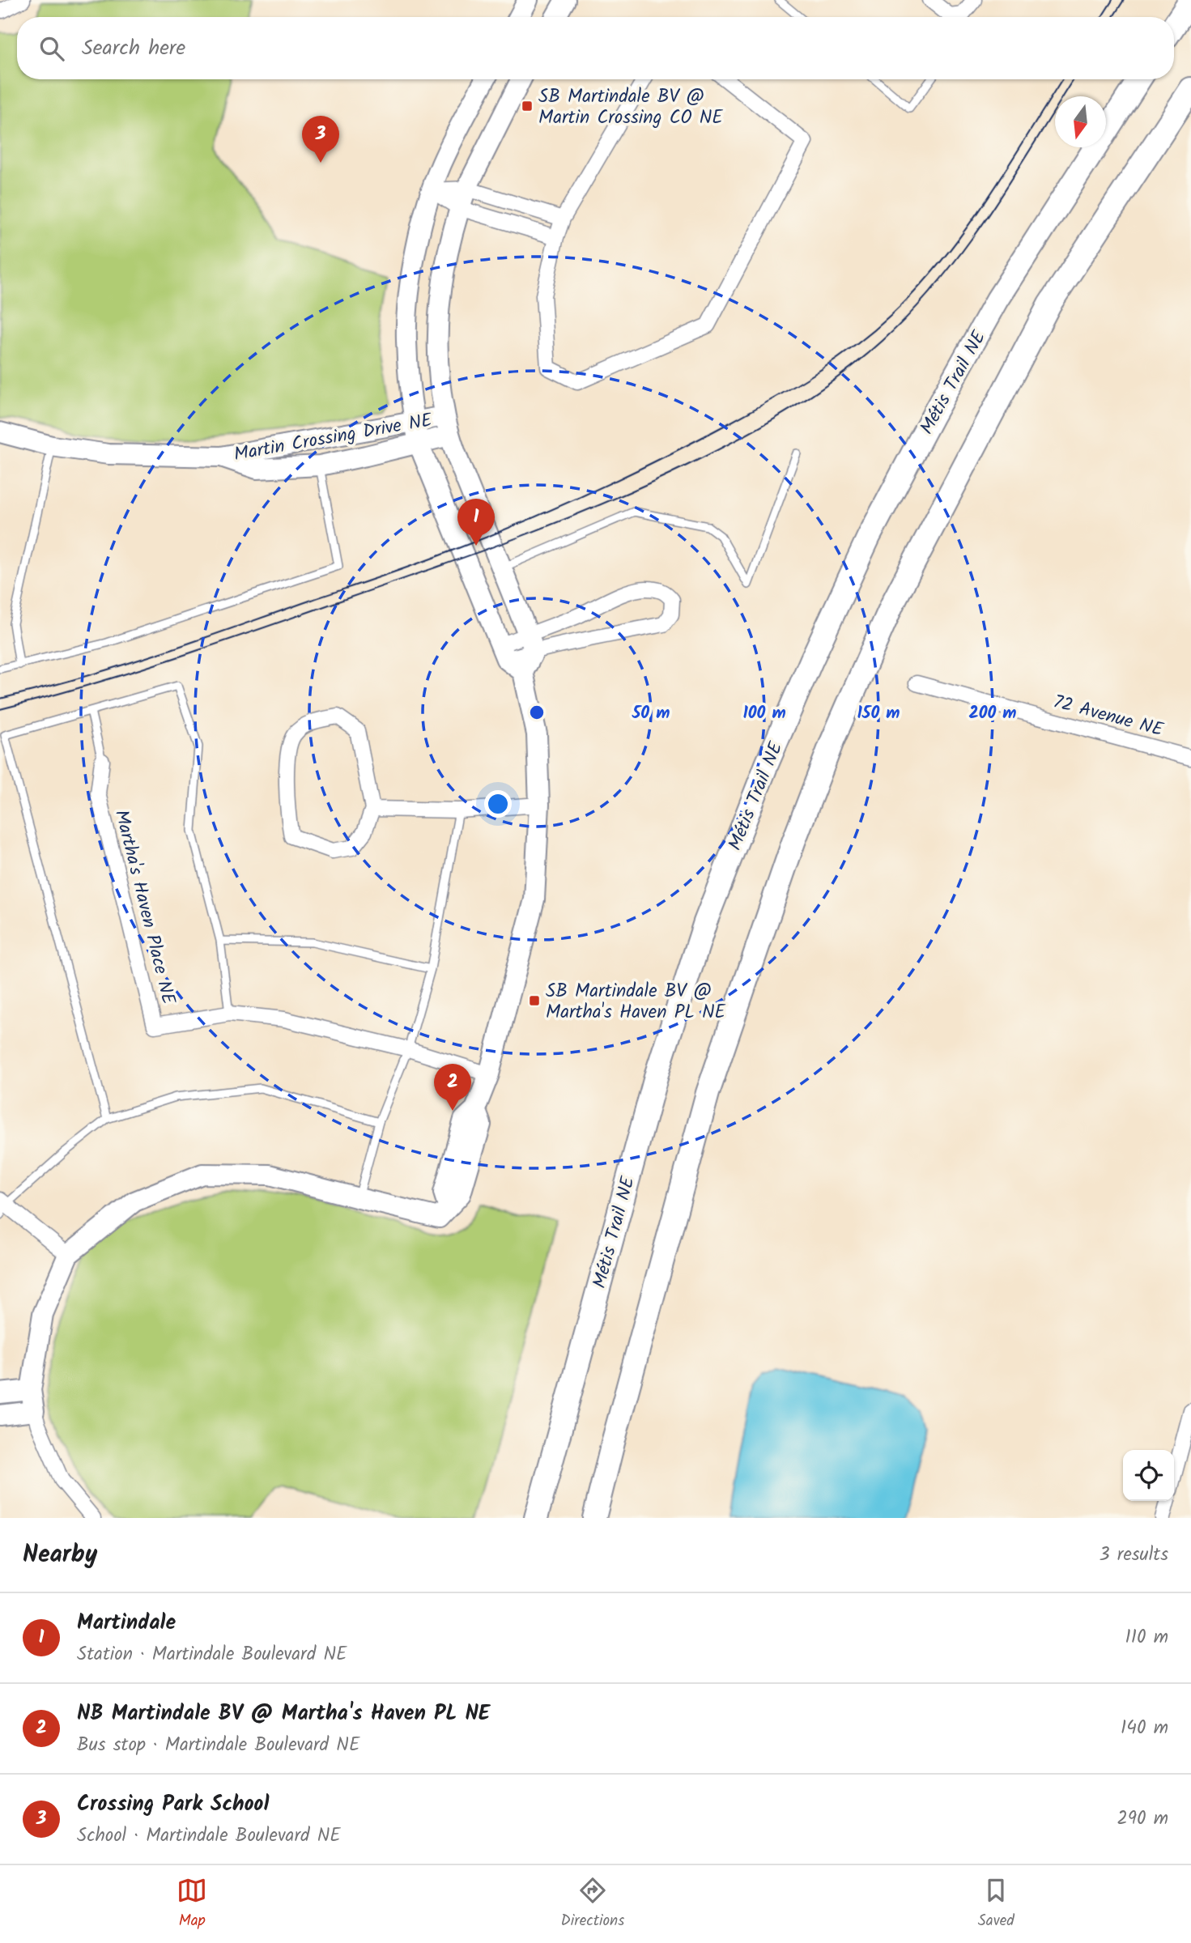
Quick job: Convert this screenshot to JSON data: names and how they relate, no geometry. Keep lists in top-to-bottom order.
{
  "streets": {
    "main road": ["Métis Trail NE"],
    "street": ["Martin Crossing Drive NE", "72 Avenue NE", "Martha's Haven Place NE"]
  },
  "places": {
    "transit": ["SB Martindale BV @ Martin Crossing CO NE", "SB Martindale BV @ Martha's Haven PL NE"]
  },
  "north": "bottom",
  "page": {
    "search": "Search here",
    "pins": ["3", "1", "2"],
    "heading": ["Nearby", "3 results"],
    "list": [
      {
        "mark": "1",
        "name": "Martindale",
        "note": "Station · Martindale Boulevard NE",
        "value": "110 m"
      },
      {
        "mark": "2",
        "name": "NB Martindale BV @ Martha's Haven PL NE",
        "note": "Bus stop · Martindale Boulevard NE",
        "value": "140 m"
      },
      {
        "mark": "3",
        "name": "Crossing Park School",
        "note": "School · Martindale Boulevard NE",
        "value": "290 m"
      }
    ],
    "nav": ["Map", "Directions", "Saved"]
  },
  "rings": [
    "50 m",
    "100 m",
    "150 m",
    "200 m"
  ]
}
